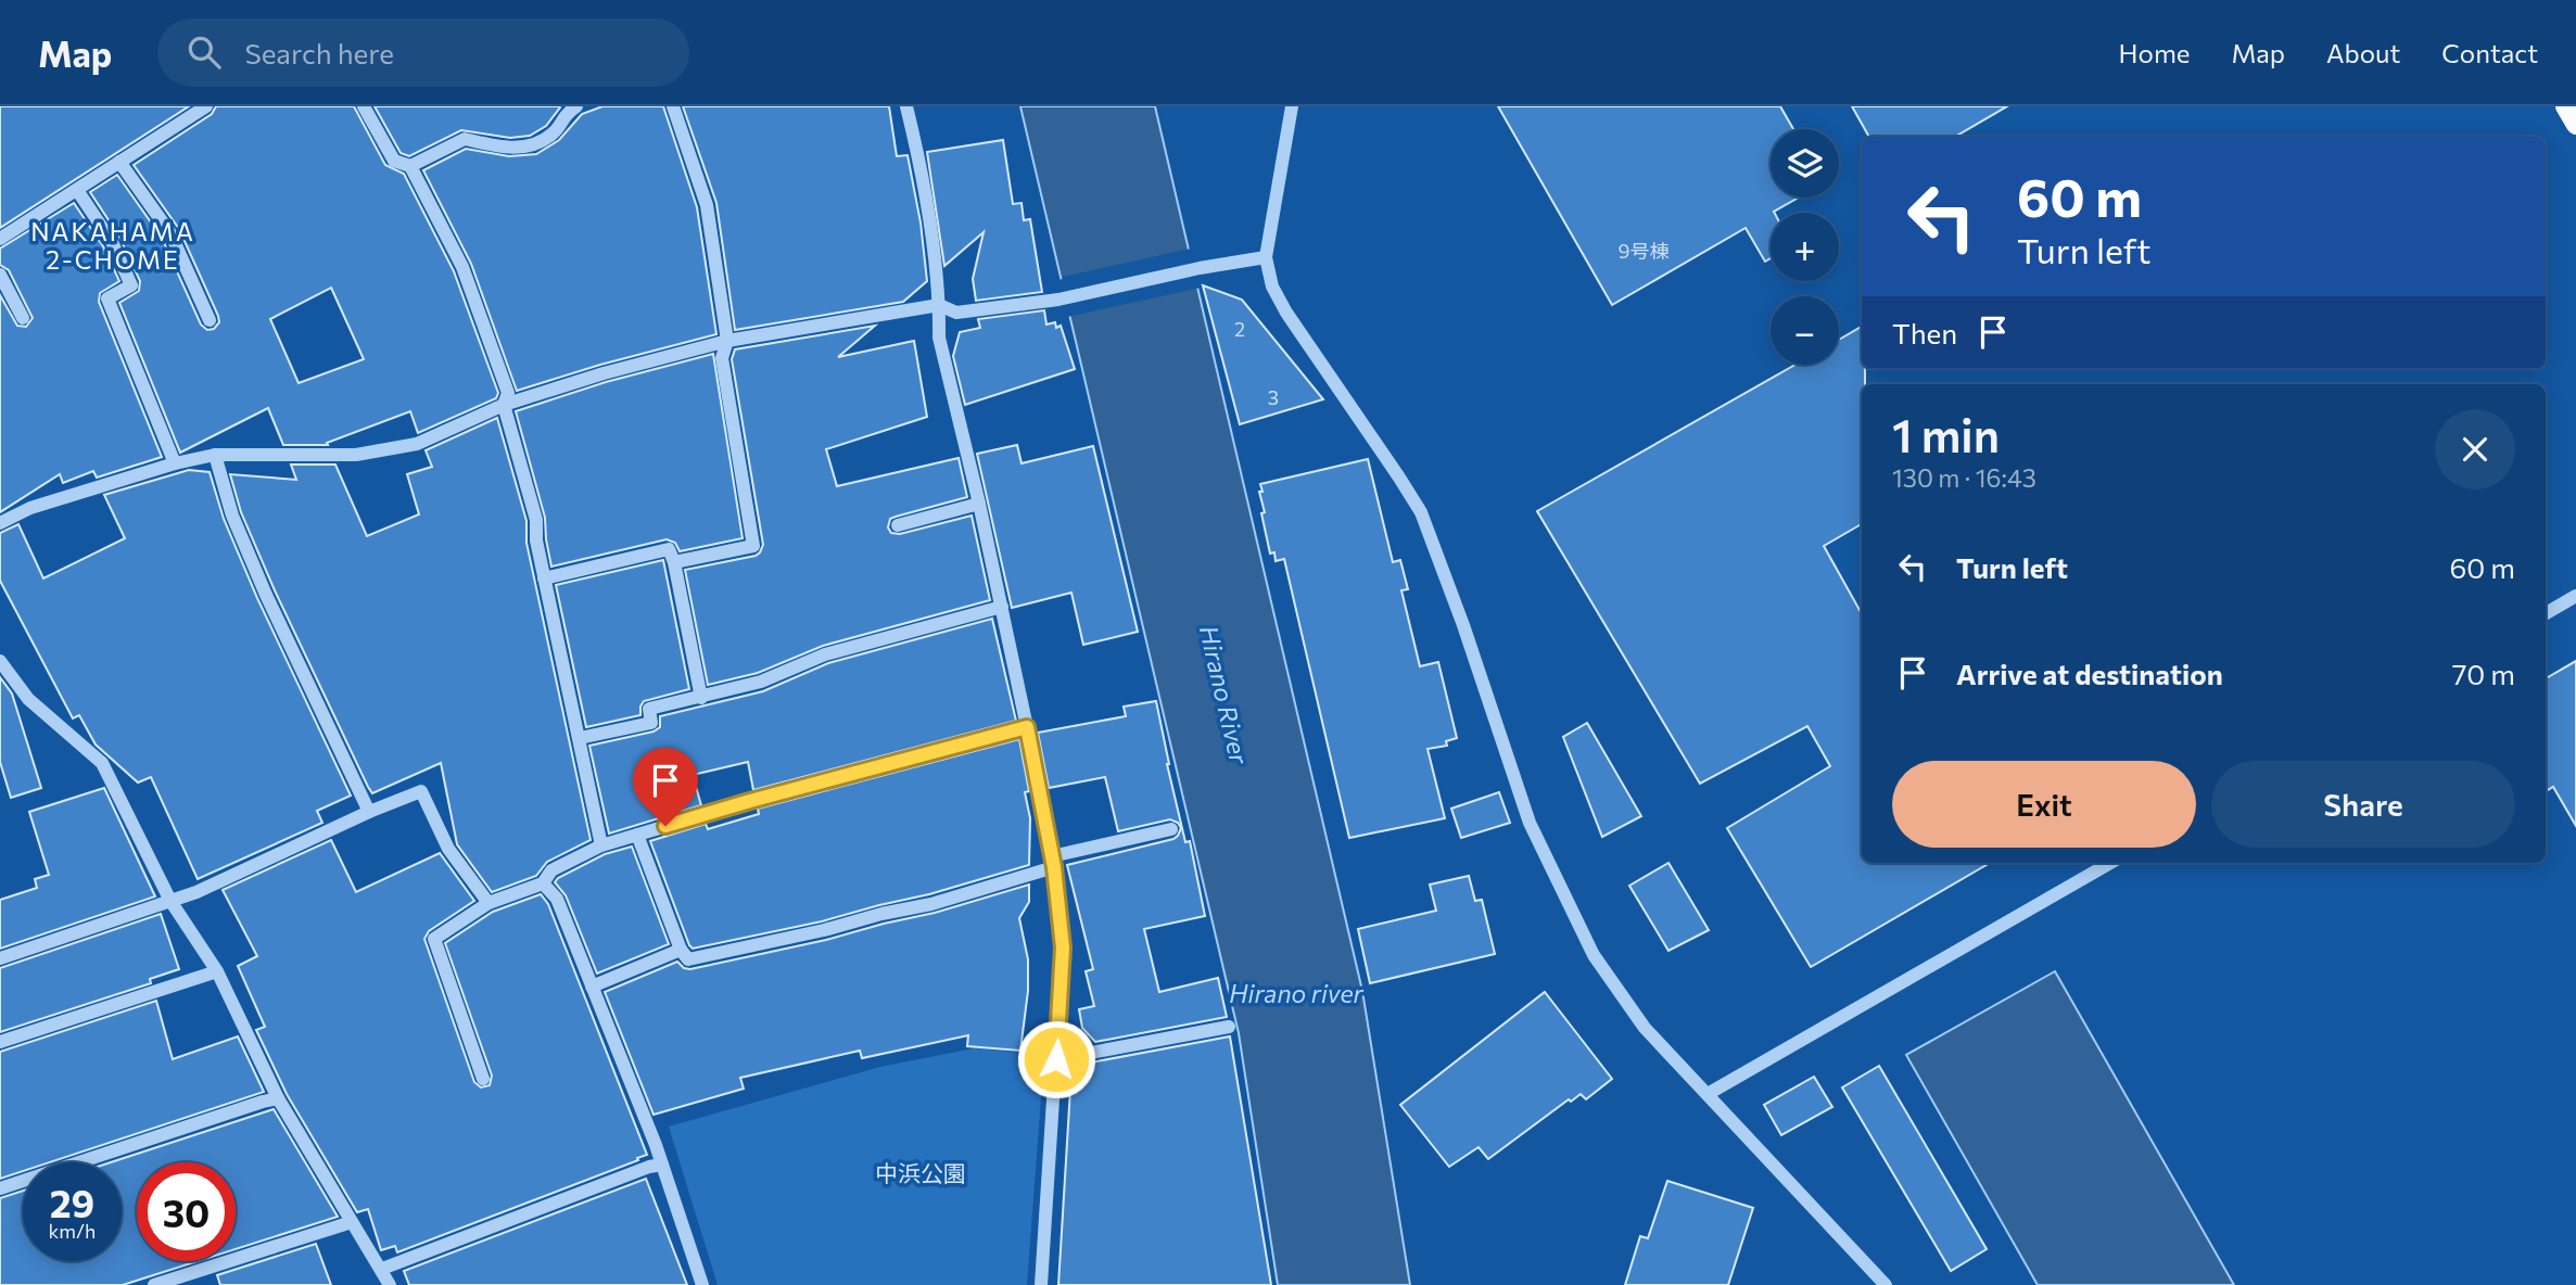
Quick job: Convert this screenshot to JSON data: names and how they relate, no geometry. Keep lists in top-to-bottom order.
{
  "districts": ["NAKAHAMA 2-CHOME"],
  "water": ["Hirano River", "Hirano river"],
  "parks": ["中浜公園"],
  "house_numbers": ["9号棟", "2", "3"],
  "page": {
    "header": "Map",
    "search": "Search here",
    "nav": [
      "Home",
      "Map",
      "About",
      "Contact"
    ],
    "map_buttons": ["+", "−"],
    "turn": ["60 m", "Turn left"],
    "then": "Then",
    "heading": ["1 min", "130 m · 16:43"],
    "list": [
      {
        "name": "Turn left",
        "value": "60 m"
      },
      {
        "name": "Arrive at destination",
        "value": "70 m"
      }
    ],
    "buttons": ["Exit", "Share"],
    "speed": "29 km/h",
    "limit": "30"
  }
}
